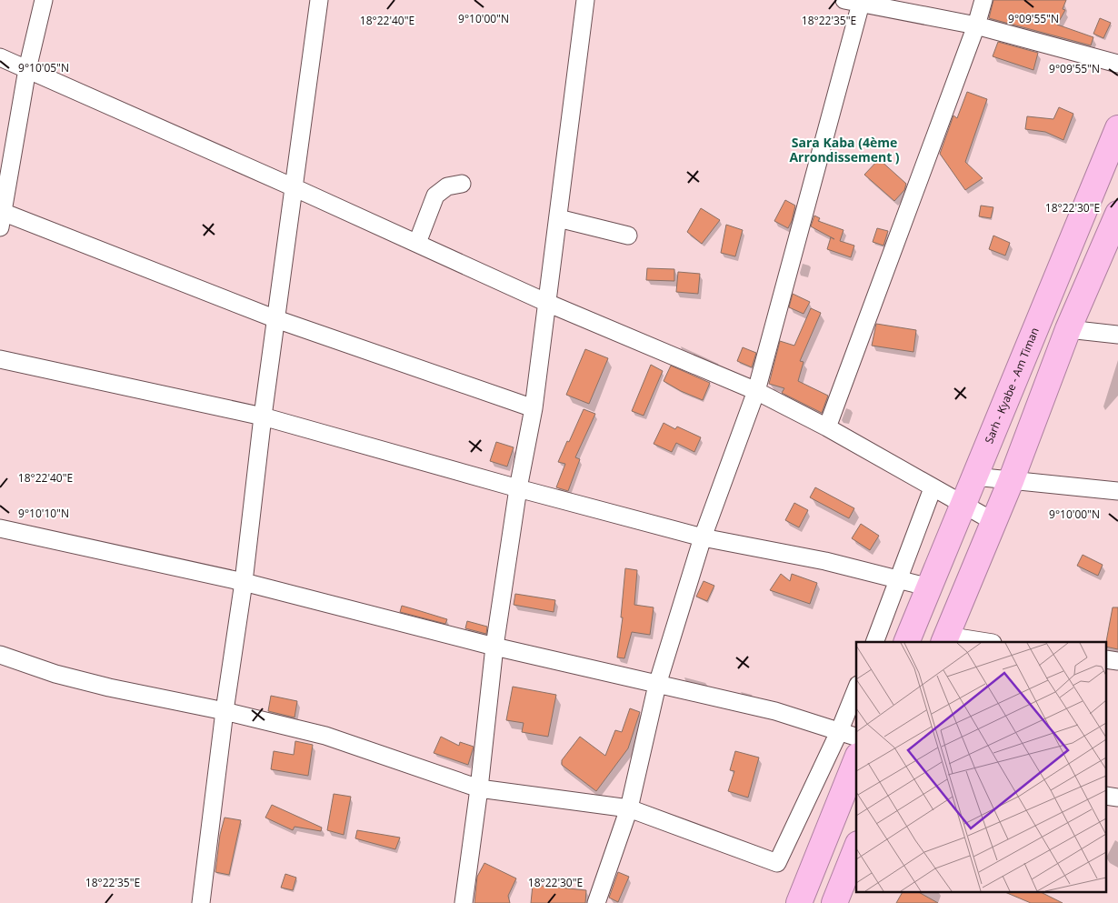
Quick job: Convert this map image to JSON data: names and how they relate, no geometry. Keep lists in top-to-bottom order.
{
  "streets": {
    "highway": ["Sarh - Kyabe - Am Timan"]
  },
  "districts": ["Sara Kaba (4ème Arrondissement )"],
  "coordinates": [
    "9°09'55\"N",
    "9°10'00\"N",
    "18°22'40\"E",
    "18°22'35\"E",
    "9°10'05\"N",
    "18°22'30\"E",
    "9°10'10\"N"
  ]
}
